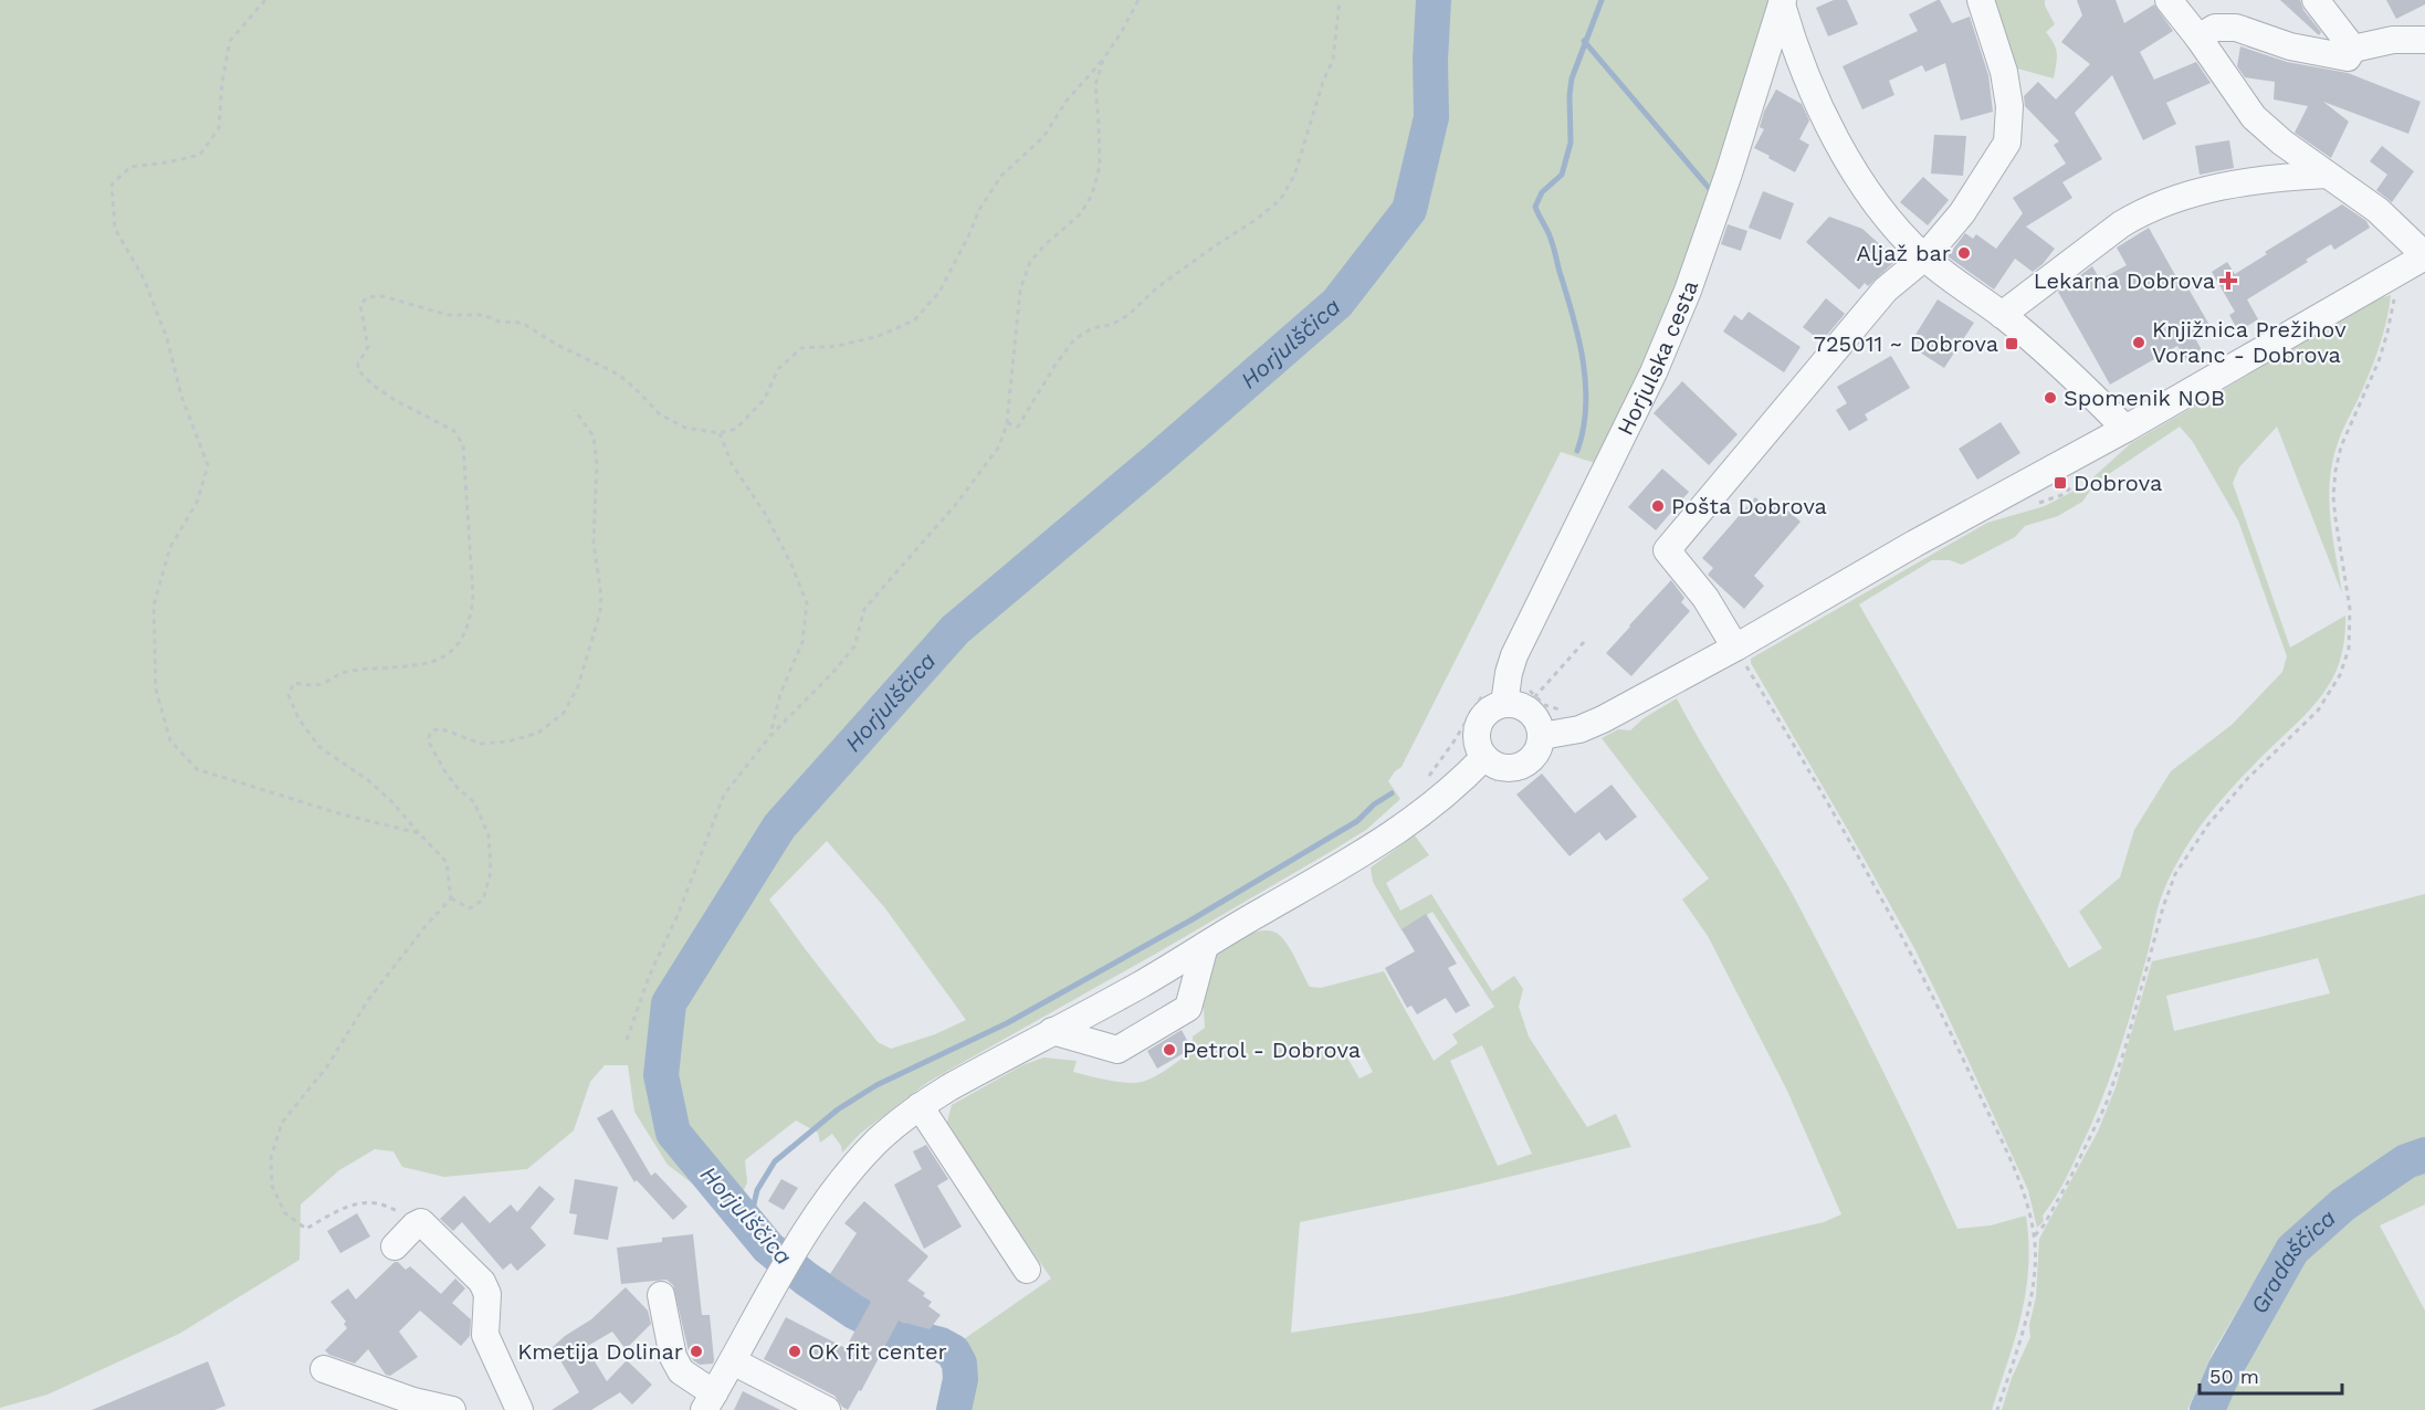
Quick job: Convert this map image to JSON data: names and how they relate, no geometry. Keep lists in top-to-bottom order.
{
  "streets": {
    "street": ["Horjulska cesta"]
  },
  "water": ["Horjulščica", "Gradaščica"],
  "places": {
    "other": [
      "Aljaž bar",
      "Knjižnica Prežihov Voranc - Dobrova",
      "Spomenik NOB",
      "Pošta Dobrova",
      "Petrol - Dobrova",
      "Kmetija Dolinar",
      "OK fit center"
    ],
    "health": ["Lekarna Dobrova"],
    "transit": ["725011 ~ Dobrova", "Dobrova"]
  },
  "scale_bar": "50 m"
}
